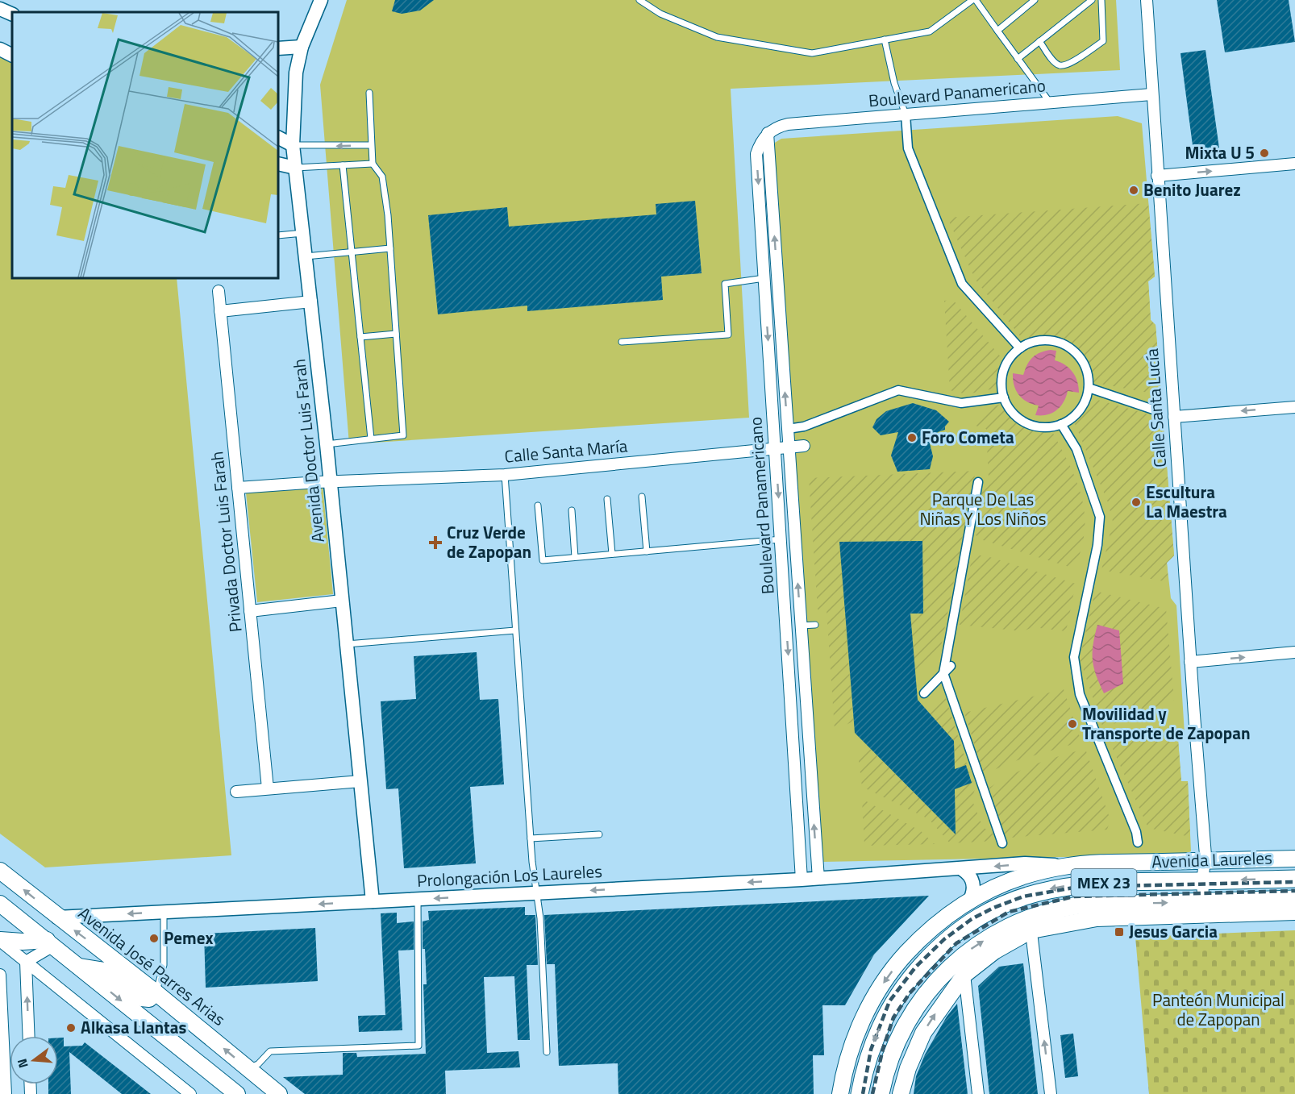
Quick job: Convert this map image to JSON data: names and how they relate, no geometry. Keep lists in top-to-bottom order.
{
  "streets": {
    "main road": ["Avenida Laureles", "MEX 23", "Avenida José Parres Arias"],
    "street": [
      "Boulevard Panamericano",
      "Calle Santa Lucía",
      "Avenida Doctor Luis Farah",
      "Calle Santa María",
      "Privada Doctor Luis Farah",
      "Prolongación Los Laureles"
    ]
  },
  "crossings": [
    ["Boulevard Panamericano", "Calle Santa Lucía"],
    ["Boulevard Panamericano", "Calle Santa María"],
    ["Boulevard Panamericano", "Prolongación Los Laureles"],
    ["Calle Santa Lucía", "Avenida Laureles"],
    ["Calle Santa Lucía", "MEX 23"],
    ["Avenida Doctor Luis Farah", "Calle Santa María"],
    ["Avenida Doctor Luis Farah", "Prolongación Los Laureles"],
    ["Calle Santa María", "Privada Doctor Luis Farah"],
    ["Avenida Laureles", "Prolongación Los Laureles"],
    ["Prolongación Los Laureles", "Avenida José Parres Arias"]
  ],
  "one_way": ["Prolongación Los Laureles"],
  "parks": ["Parque De Las Niñas Y Los Niños", "Panteón Municipal de Zapopan"],
  "places": {
    "other": [
      "Mixta U 5",
      "Benito Juarez",
      "Foro Cometa",
      "Escultura La Maestra",
      "Movilidad y Transporte de Zapopan",
      "Pemex",
      "Alkasa Llantas"
    ],
    "health": ["Cruz Verde de Zapopan"],
    "transit": ["Jesus Garcia"]
  },
  "north": "left"
}
